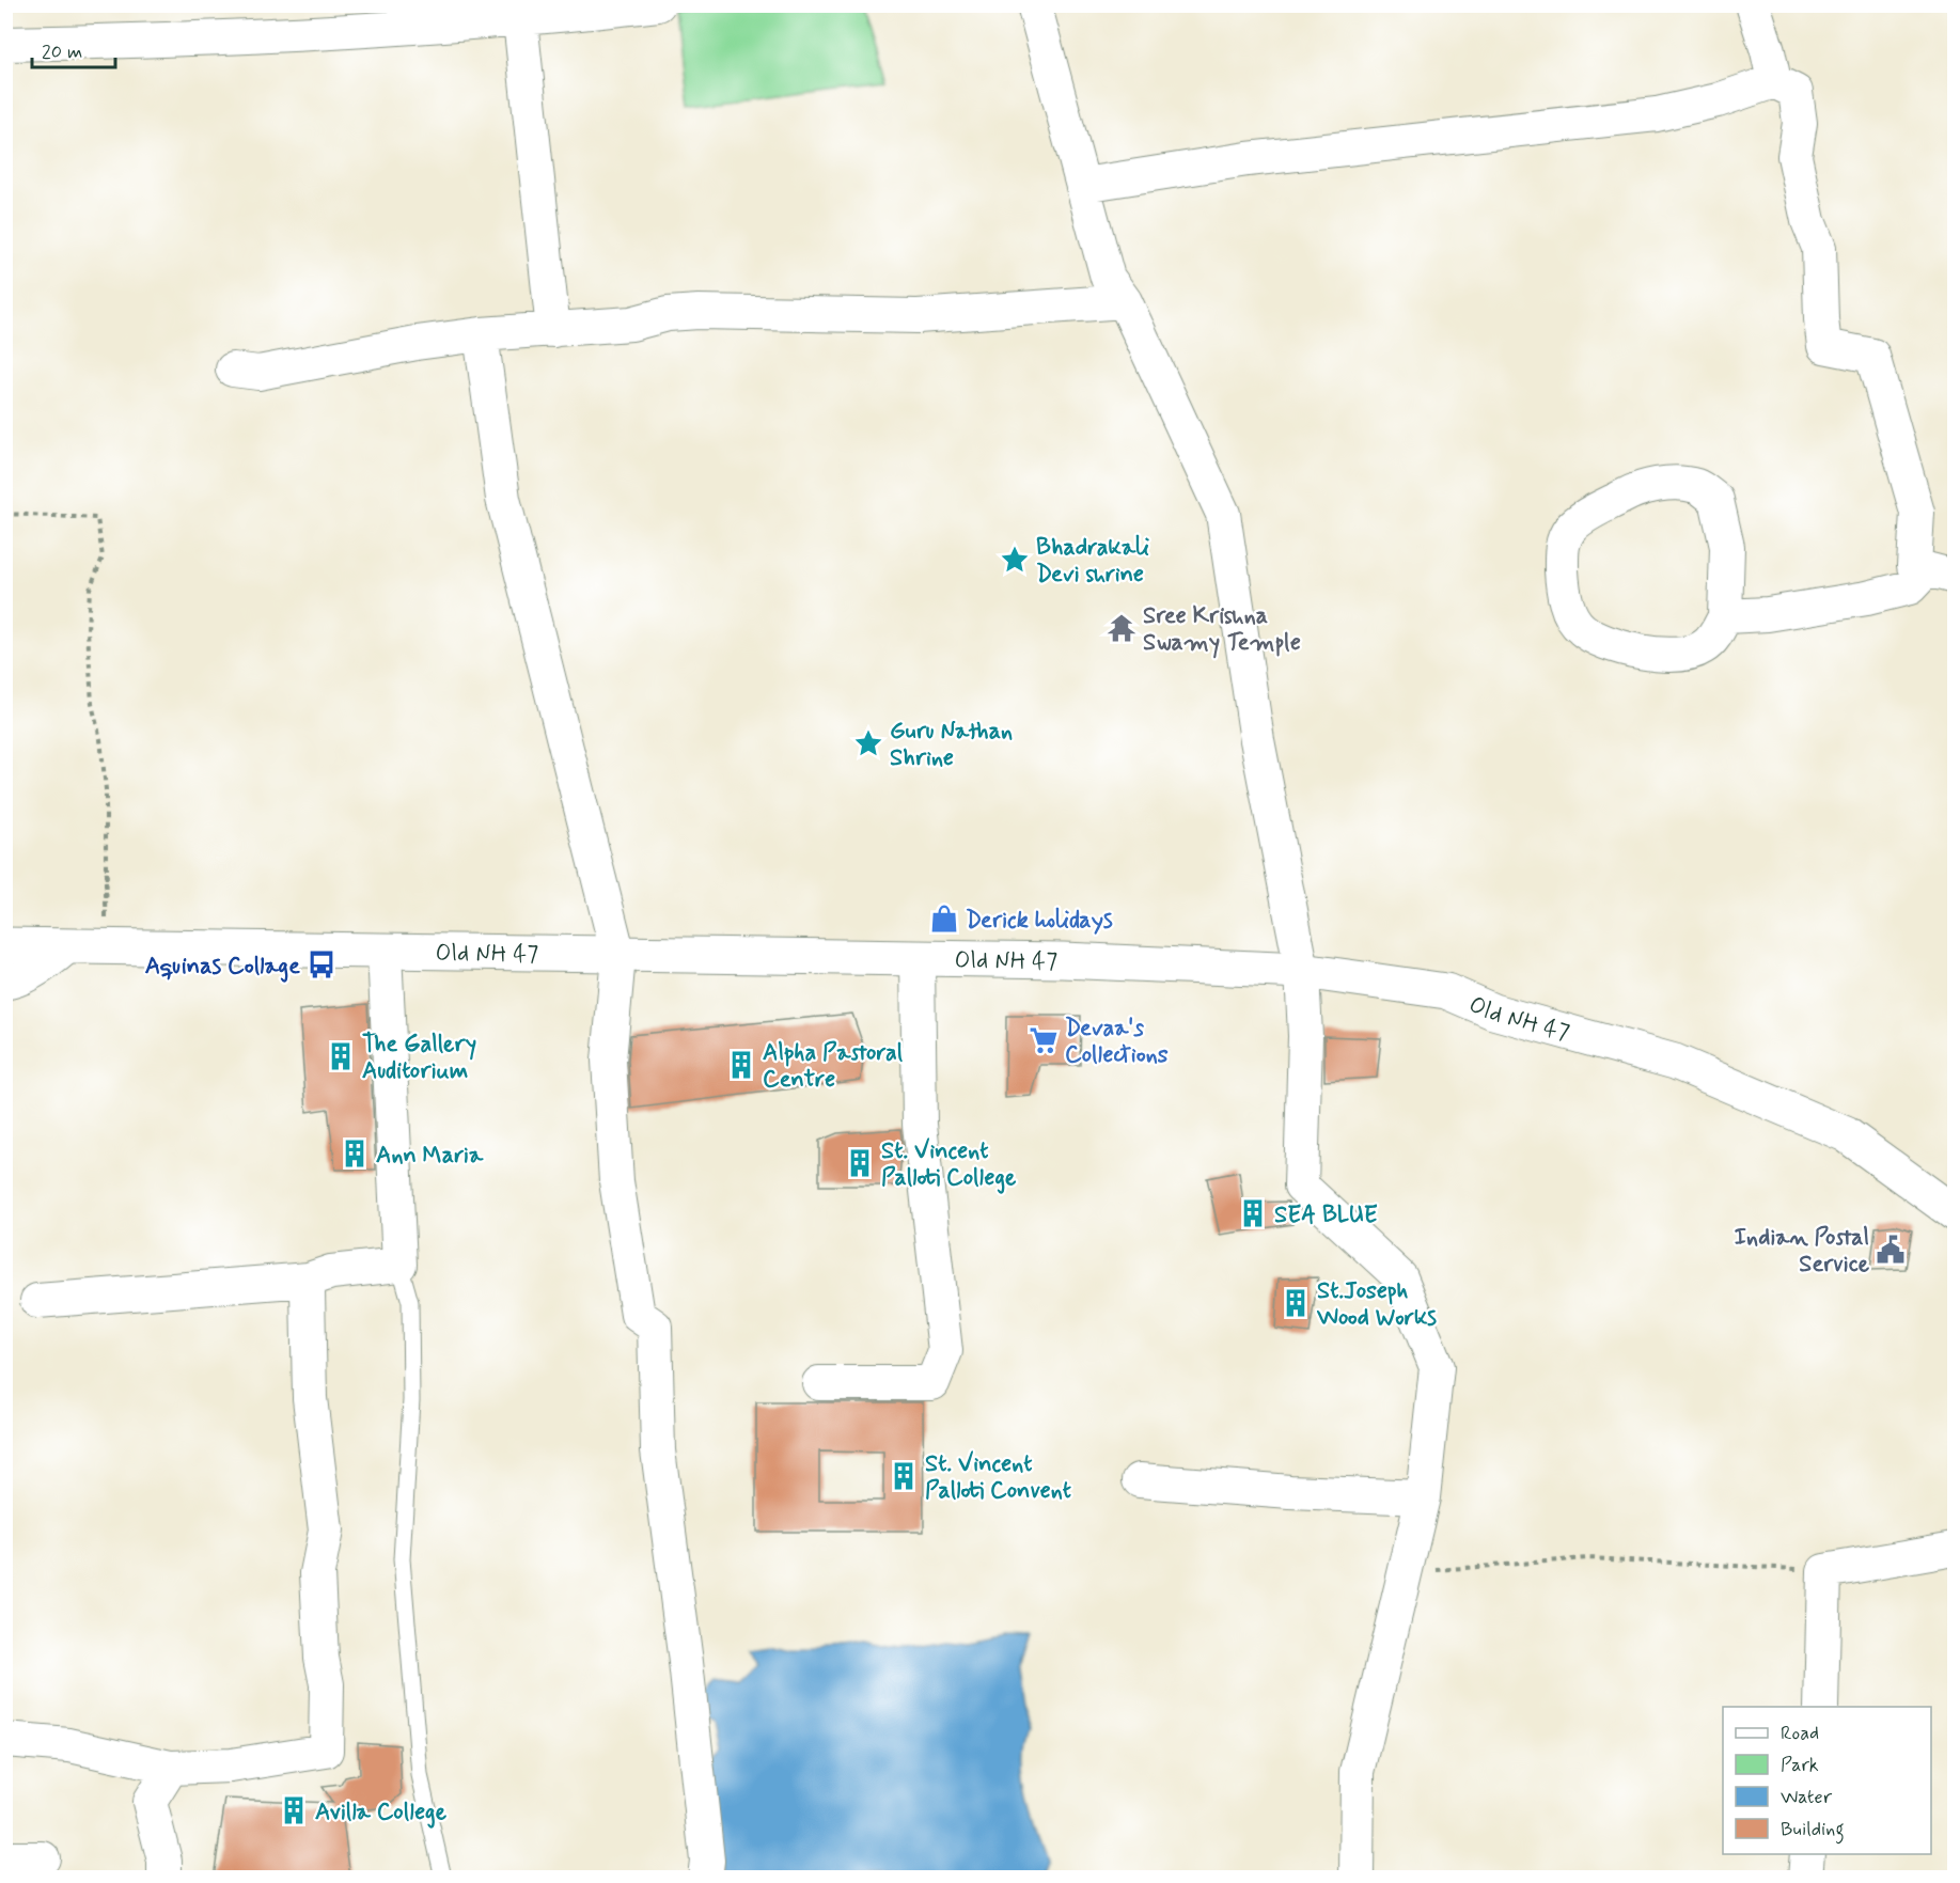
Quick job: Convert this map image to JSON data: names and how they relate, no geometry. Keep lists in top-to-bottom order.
{
  "streets": {
    "main road": ["Old NH 47"]
  },
  "places": {
    "place": ["Bhadrakali Devi shrine", "Guru Nathan Shrine"],
    "temple": ["Sree Krishna Swamy Temple"],
    "shop": ["Derick holidays"],
    "bus stop": ["Aquinas Collage"],
    "supermarket": ["Devaa's Collections"],
    "building": [
      "The Gallery Auditorium",
      "Alpha Pastoral Centre",
      "Ann Maria",
      "St. Vincent Palloti College",
      "SEA BLUE",
      "St.Joseph Wood Works",
      "St. Vincent Palloti Convent",
      "Avilla College"
    ],
    "public building": ["Indian Postal Service"]
  },
  "legend": [
    "Road",
    "Park",
    "Water",
    "Building"
  ],
  "scale_bar": "20 m"
}
